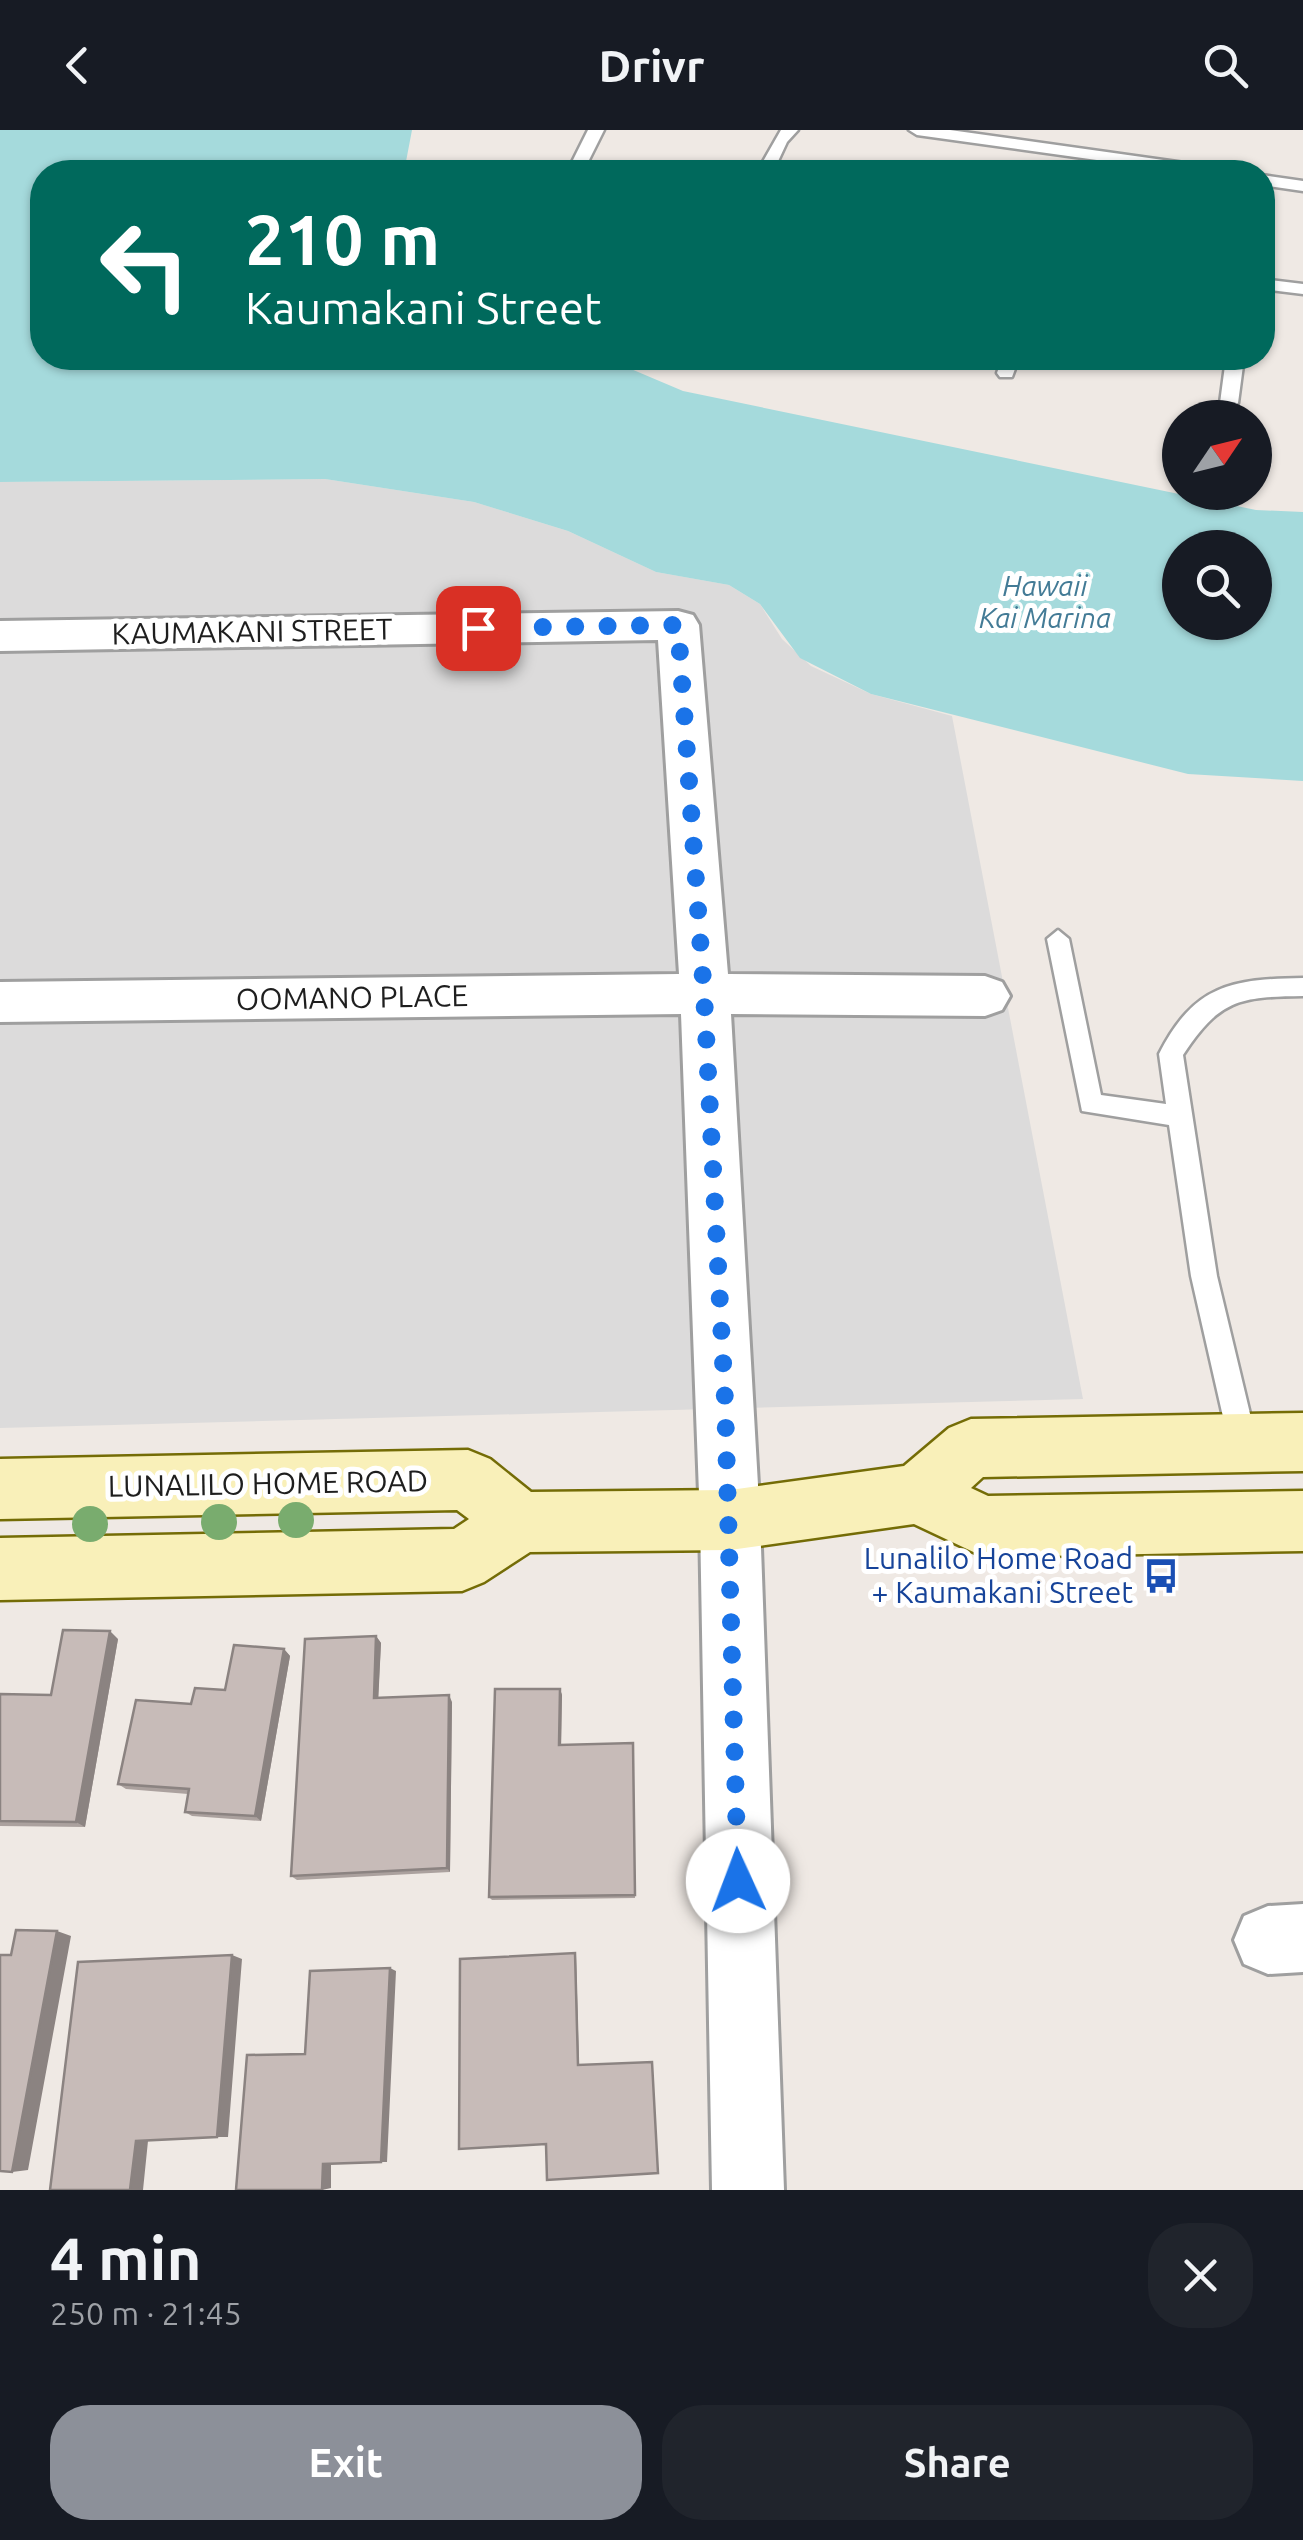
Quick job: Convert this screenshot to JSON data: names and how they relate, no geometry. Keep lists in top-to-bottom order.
{
  "streets": {
    "main road": ["LUNALILO HOME ROAD"],
    "street": ["KAUMAKANI STREET", "OOMANO PLACE"]
  },
  "crossings": [
    ["KAUMAKANI STREET", "OOMANO PLACE"]
  ],
  "water": ["Hawaii Kai Marina"],
  "places": {
    "bus stop": ["Lunalilo Home Road + Kaumakani Street"]
  },
  "north": "top right",
  "page": {
    "header": "Drivr",
    "turn": ["210 m", "Kaumakani Street"],
    "heading": ["4 min", "250 m · 21:45"],
    "buttons": ["Exit", "Share"]
  }
}
